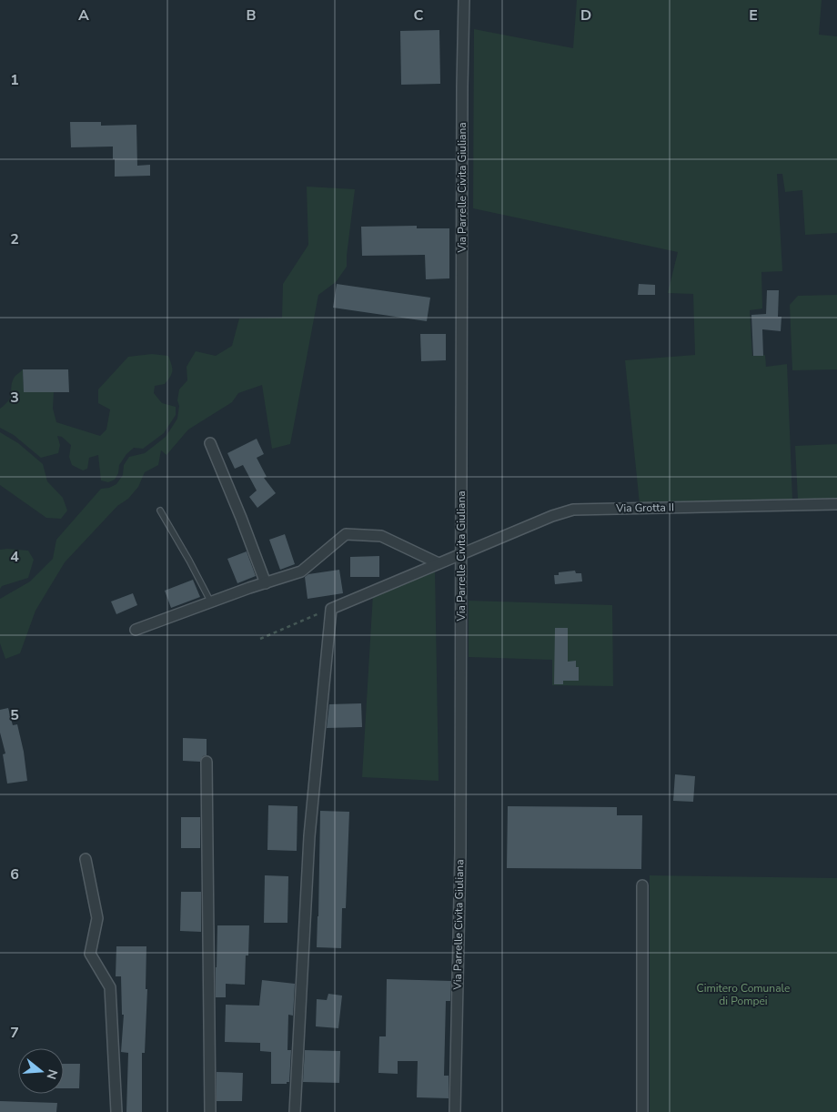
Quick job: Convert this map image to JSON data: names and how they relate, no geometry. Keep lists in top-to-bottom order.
{
  "streets": {
    "street": ["Via Parrelle Civita Giuliana", "Via Grotta II"]
  },
  "crossings": [
    ["Via Parrelle Civita Giuliana", "Via Grotta II"]
  ],
  "parks": ["Cimitero Comunale di Pompei"],
  "north": "right",
  "grid": {
    "columns": [
      "A",
      "B",
      "C",
      "D",
      "E"
    ],
    "rows": [
      "1",
      "2",
      "3",
      "4",
      "5",
      "6",
      "7"
    ]
  }
}
